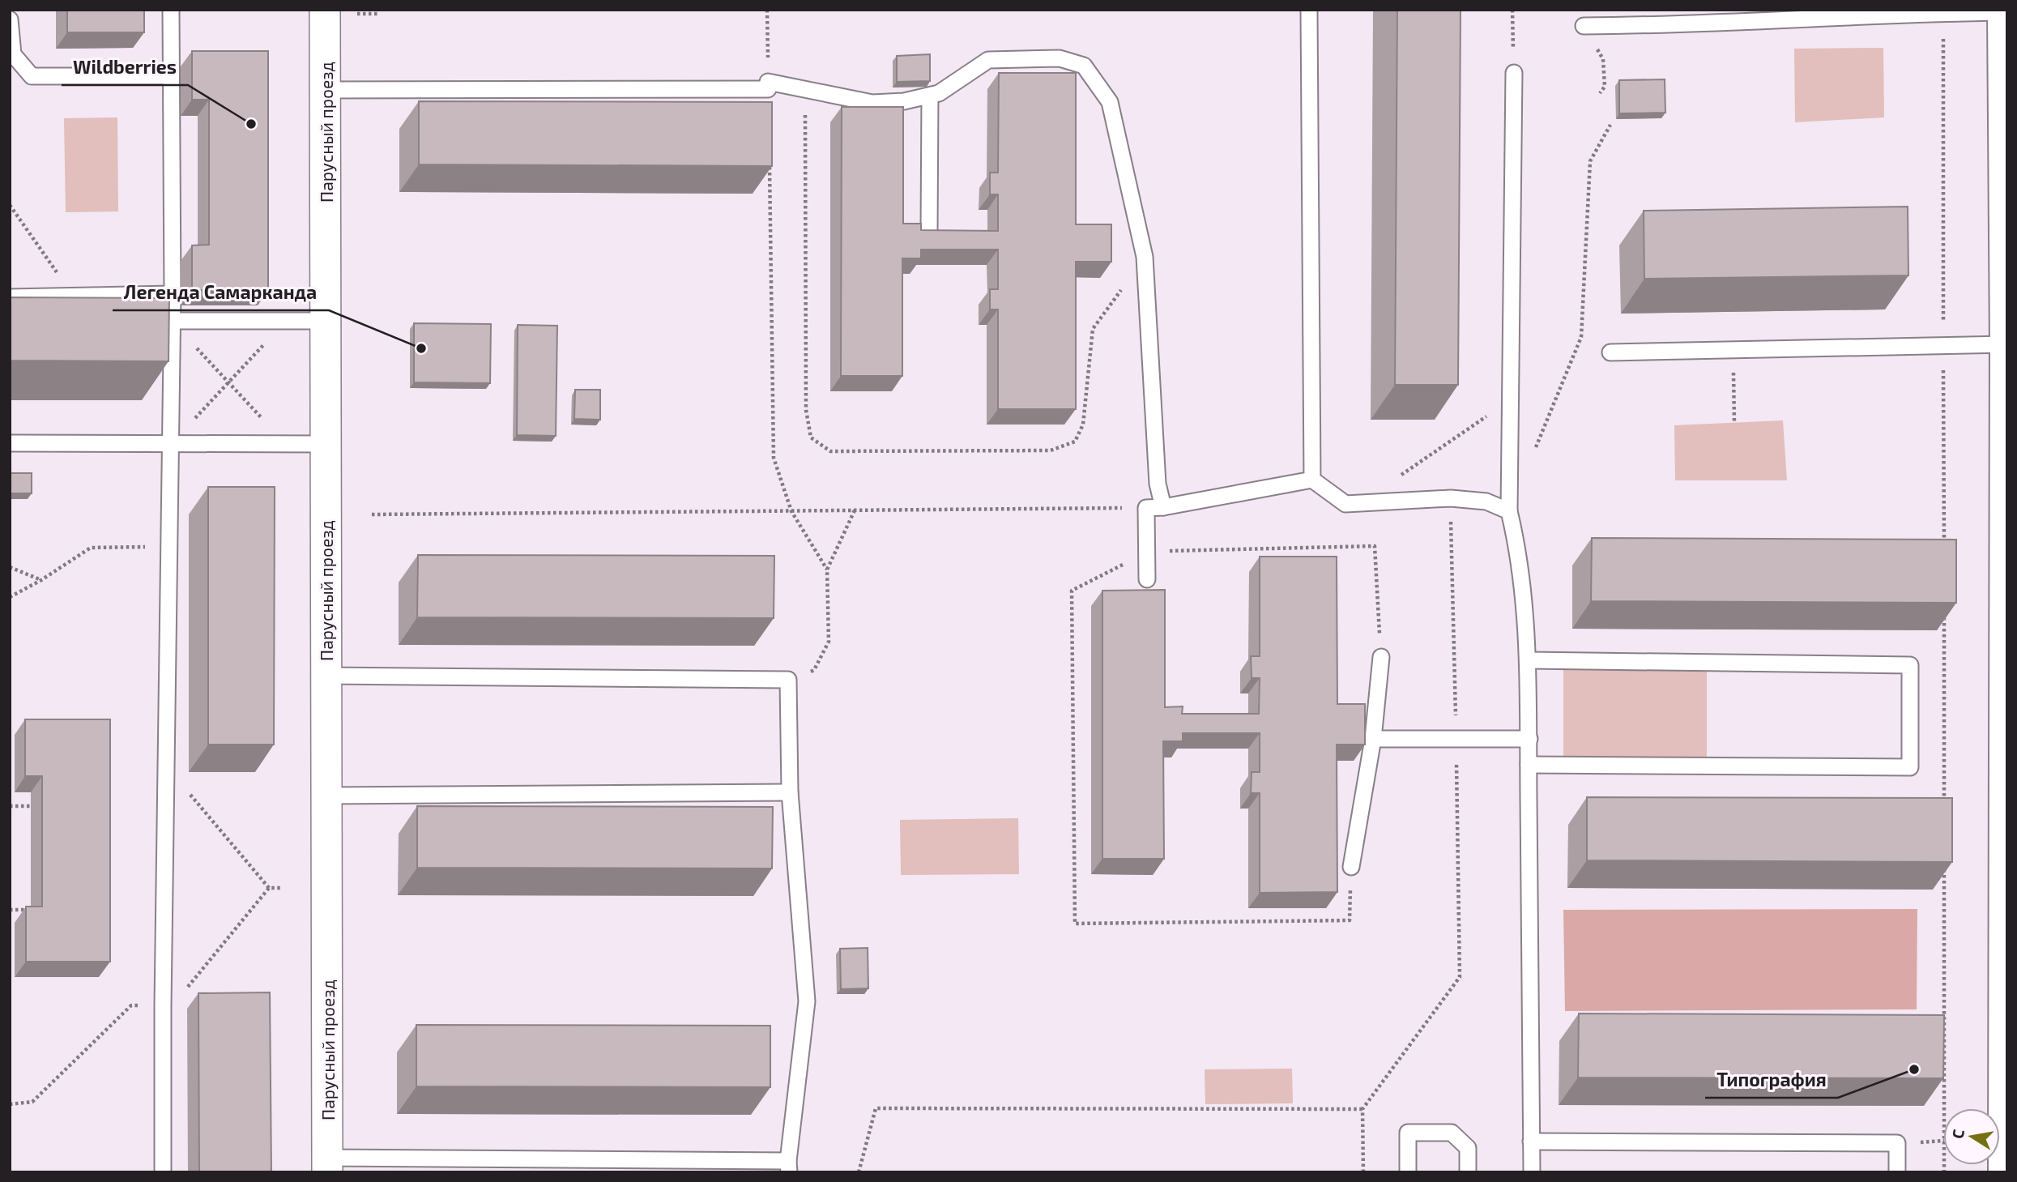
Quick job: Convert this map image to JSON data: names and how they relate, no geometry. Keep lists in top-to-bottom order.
{
  "streets": {
    "street": ["Парусный проезд"]
  },
  "places": ["Wildberries", "Легенда Самарканда", "Типография"],
  "north": "left"
}
